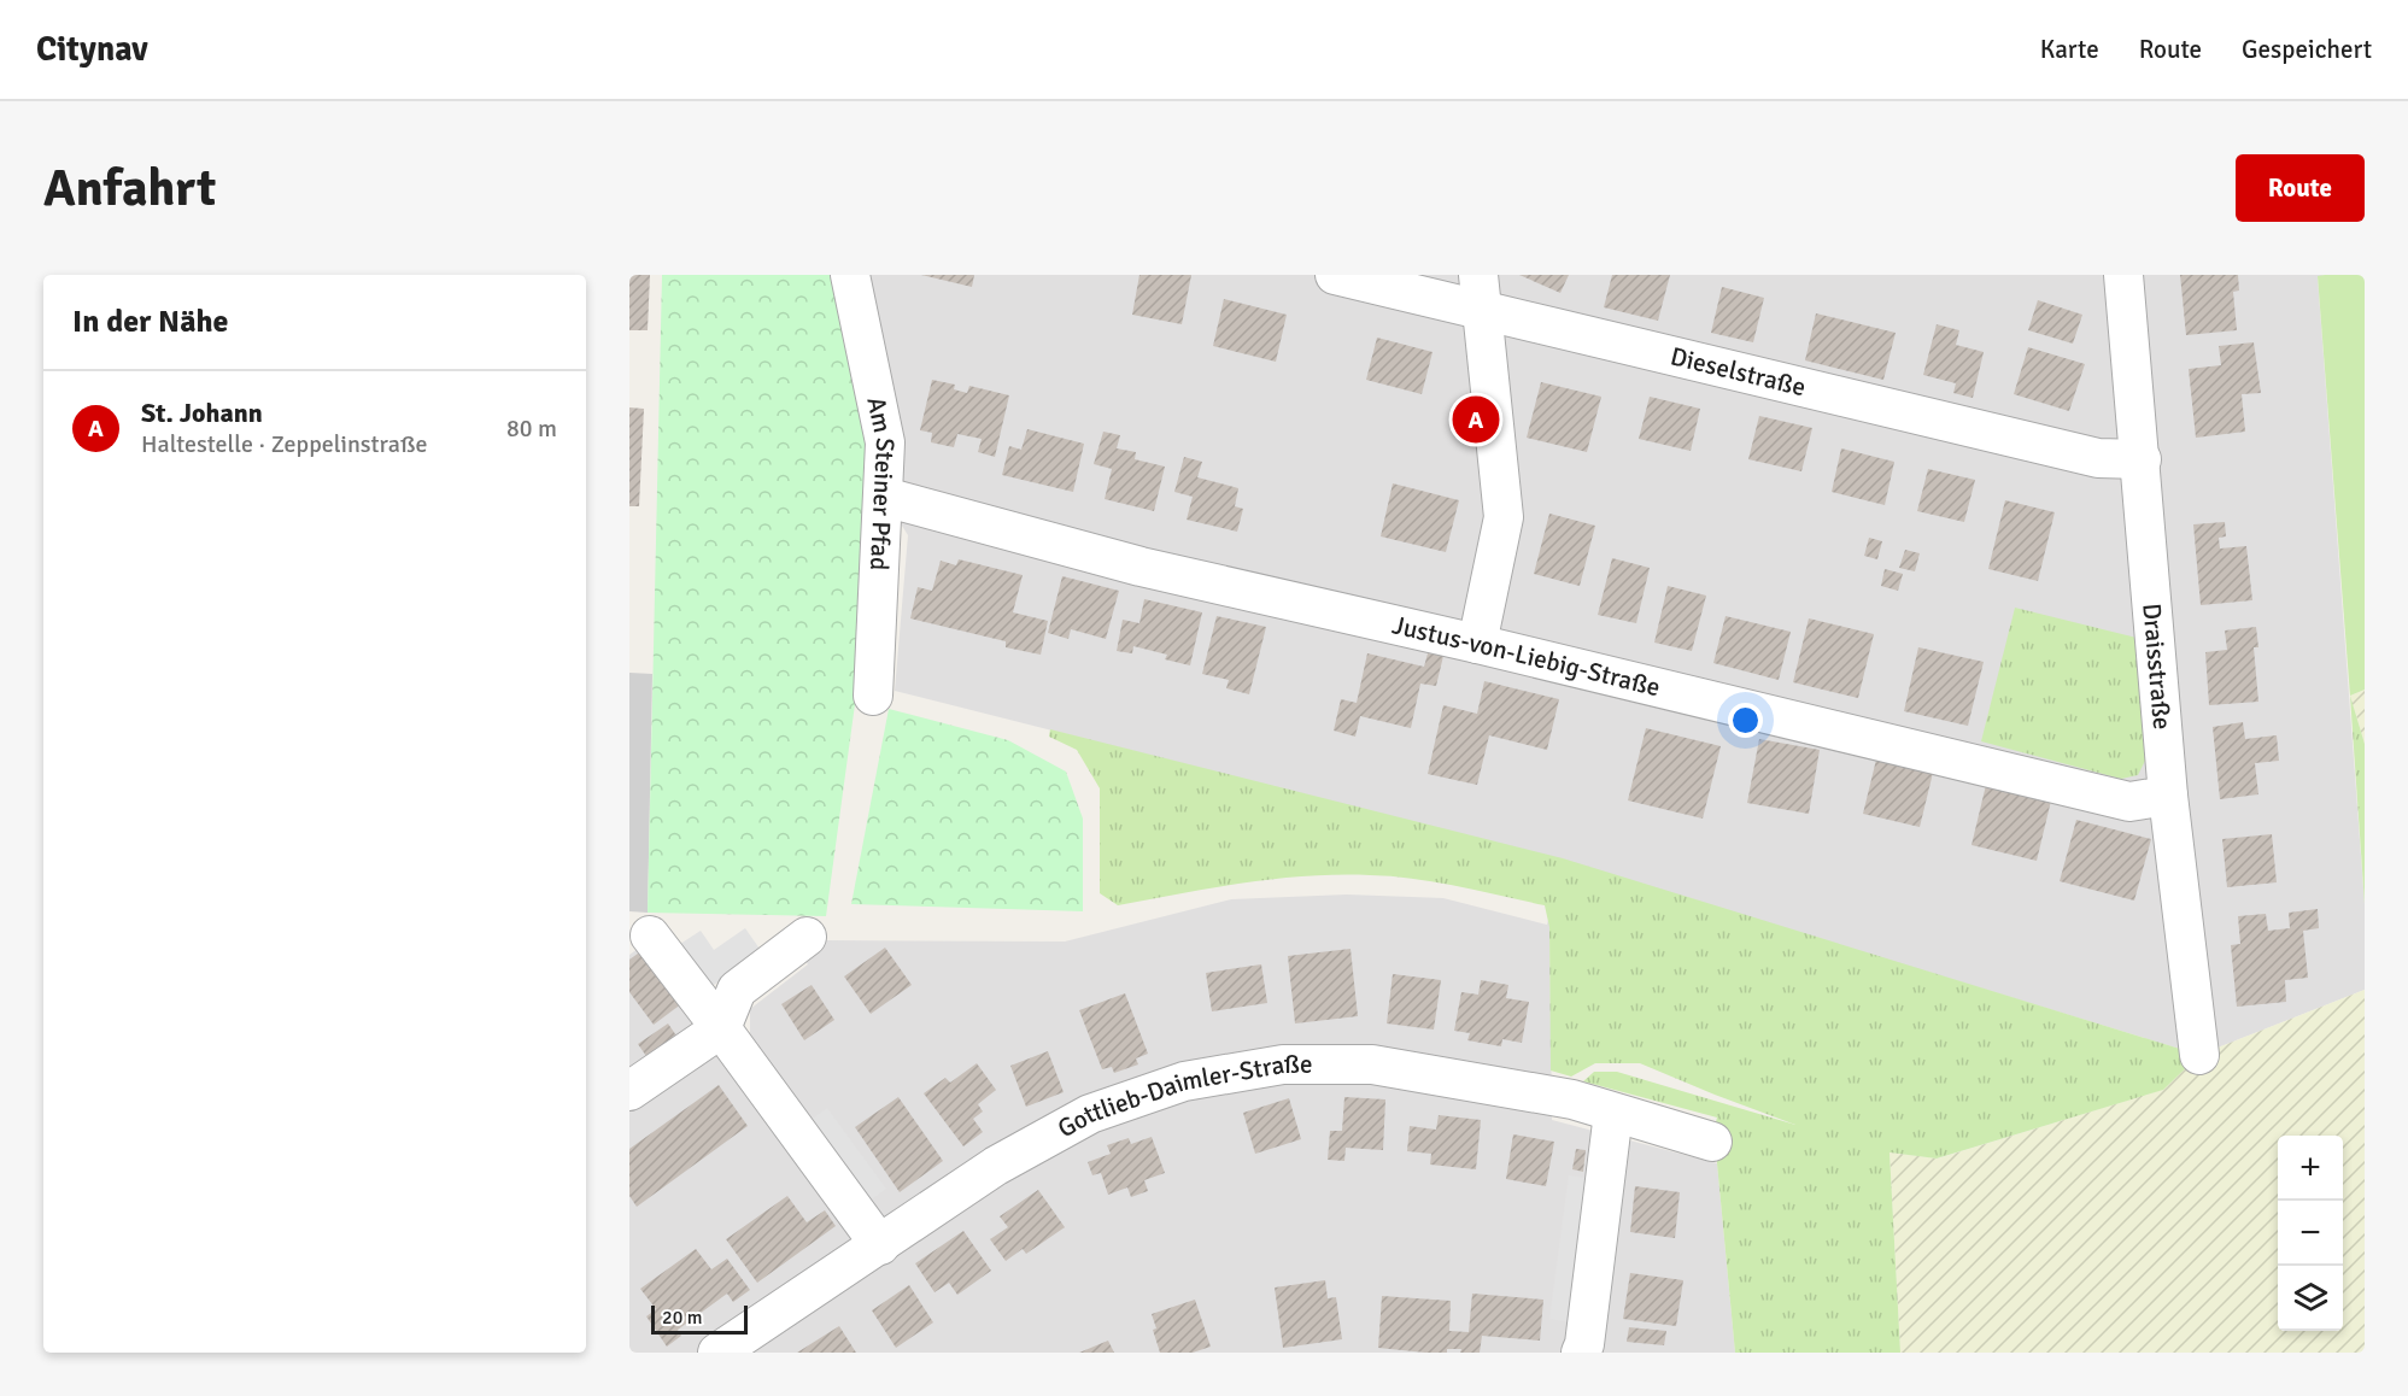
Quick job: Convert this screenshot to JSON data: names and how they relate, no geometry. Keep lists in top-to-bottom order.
{
  "streets": {
    "street": [
      "Dieselstraße",
      "Am Steiner Pfad",
      "Justus-von-Liebig-Straße",
      "Draisstraße",
      "Gottlieb-Daimler-Straße"
    ]
  },
  "crossings": [
    ["Dieselstraße", "Draisstraße"],
    ["Am Steiner Pfad", "Justus-von-Liebig-Straße"],
    ["Justus-von-Liebig-Straße", "Draisstraße"]
  ],
  "scale_bar": "20 m",
  "page": {
    "header": "Citynav",
    "nav": ["Karte", "Route", "Gespeichert"],
    "buttons": "Route",
    "title": "Anfahrt",
    "heading": "In der Nähe",
    "list": [
      {
        "mark": "A",
        "name": "St. Johann",
        "note": "Haltestelle · Zeppelinstraße",
        "value": "80 m"
      }
    ],
    "pins": "A",
    "map_buttons": ["+", "−"],
    "scale": "20 m"
  }
}
